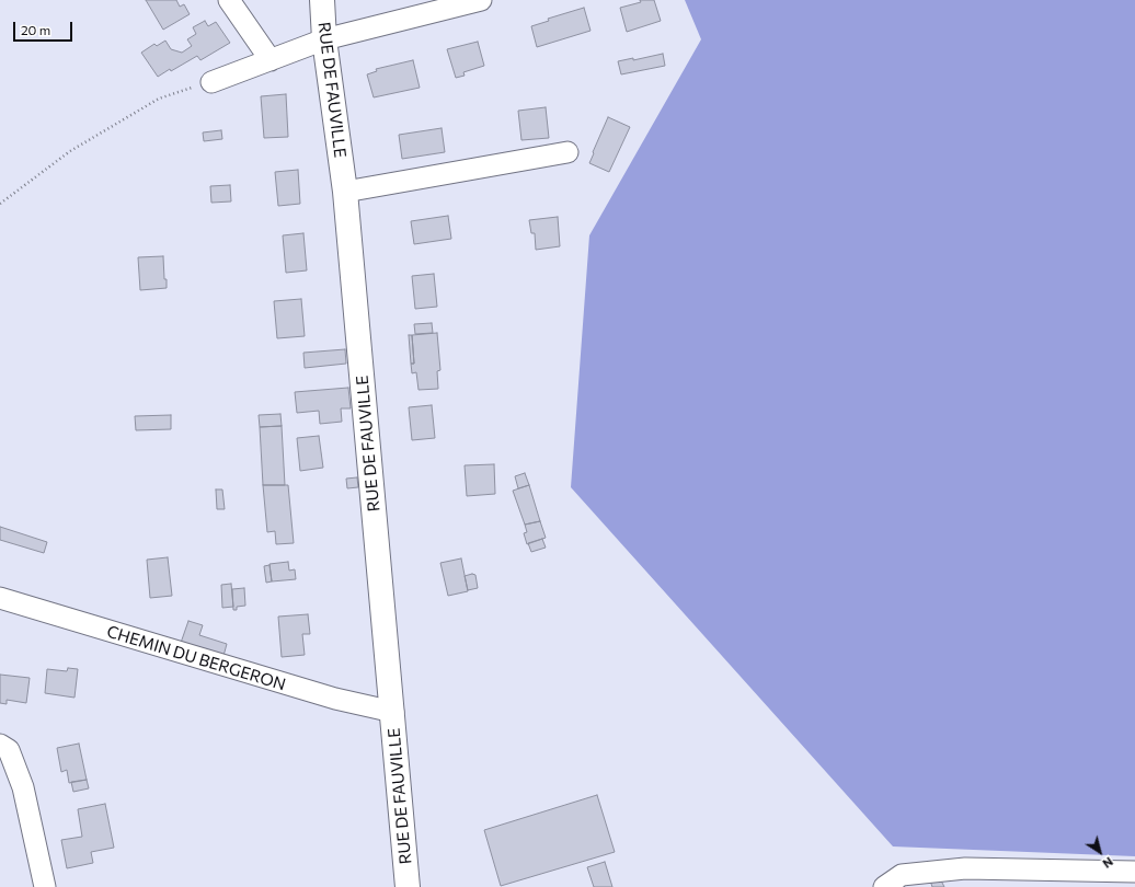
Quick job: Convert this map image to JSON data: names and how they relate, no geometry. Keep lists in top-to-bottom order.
{
  "streets": {
    "main road": ["RUE DE FAUVILLE"],
    "street": ["CHEMIN DU BERGERON"]
  },
  "crossings": [
    ["RUE DE FAUVILLE", "CHEMIN DU BERGERON"]
  ],
  "scale_bar": "20 m",
  "north": "bottom right"
}
